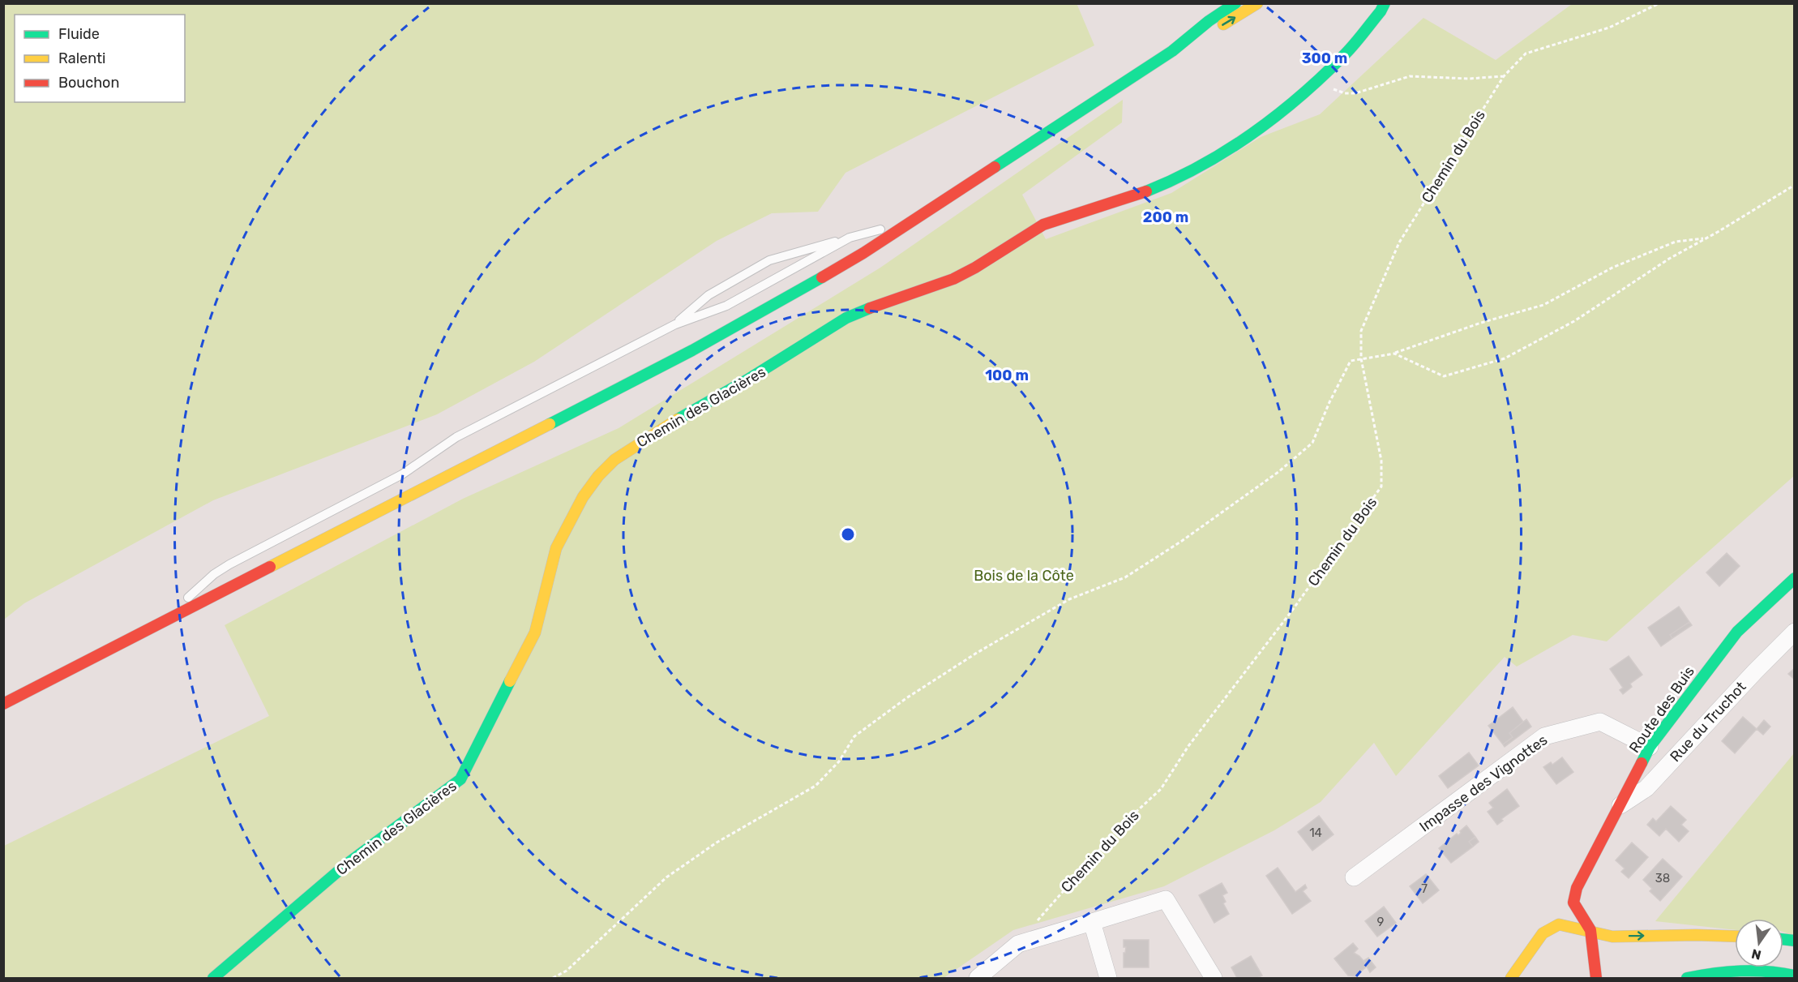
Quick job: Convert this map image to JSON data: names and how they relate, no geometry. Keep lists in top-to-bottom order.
{
  "streets": {
    "street": [
      "Chemin des Glacières",
      "Route des Buis",
      "Rue du Truchot",
      "Impasse des Vignottes"
    ],
    "path": ["Chemin du Bois"]
  },
  "crossings": [
    ["Route des Buis", "Rue du Truchot"],
    ["Route des Buis", "Impasse des Vignottes"]
  ],
  "parks": ["Bois de la Côte"],
  "house_numbers": [
    "14",
    "38",
    "7",
    "9"
  ],
  "legend": ["Fluide", "Ralenti", "Bouchon"],
  "north": "bottom",
  "rings": ["300 m", "200 m", "100 m"]
}
